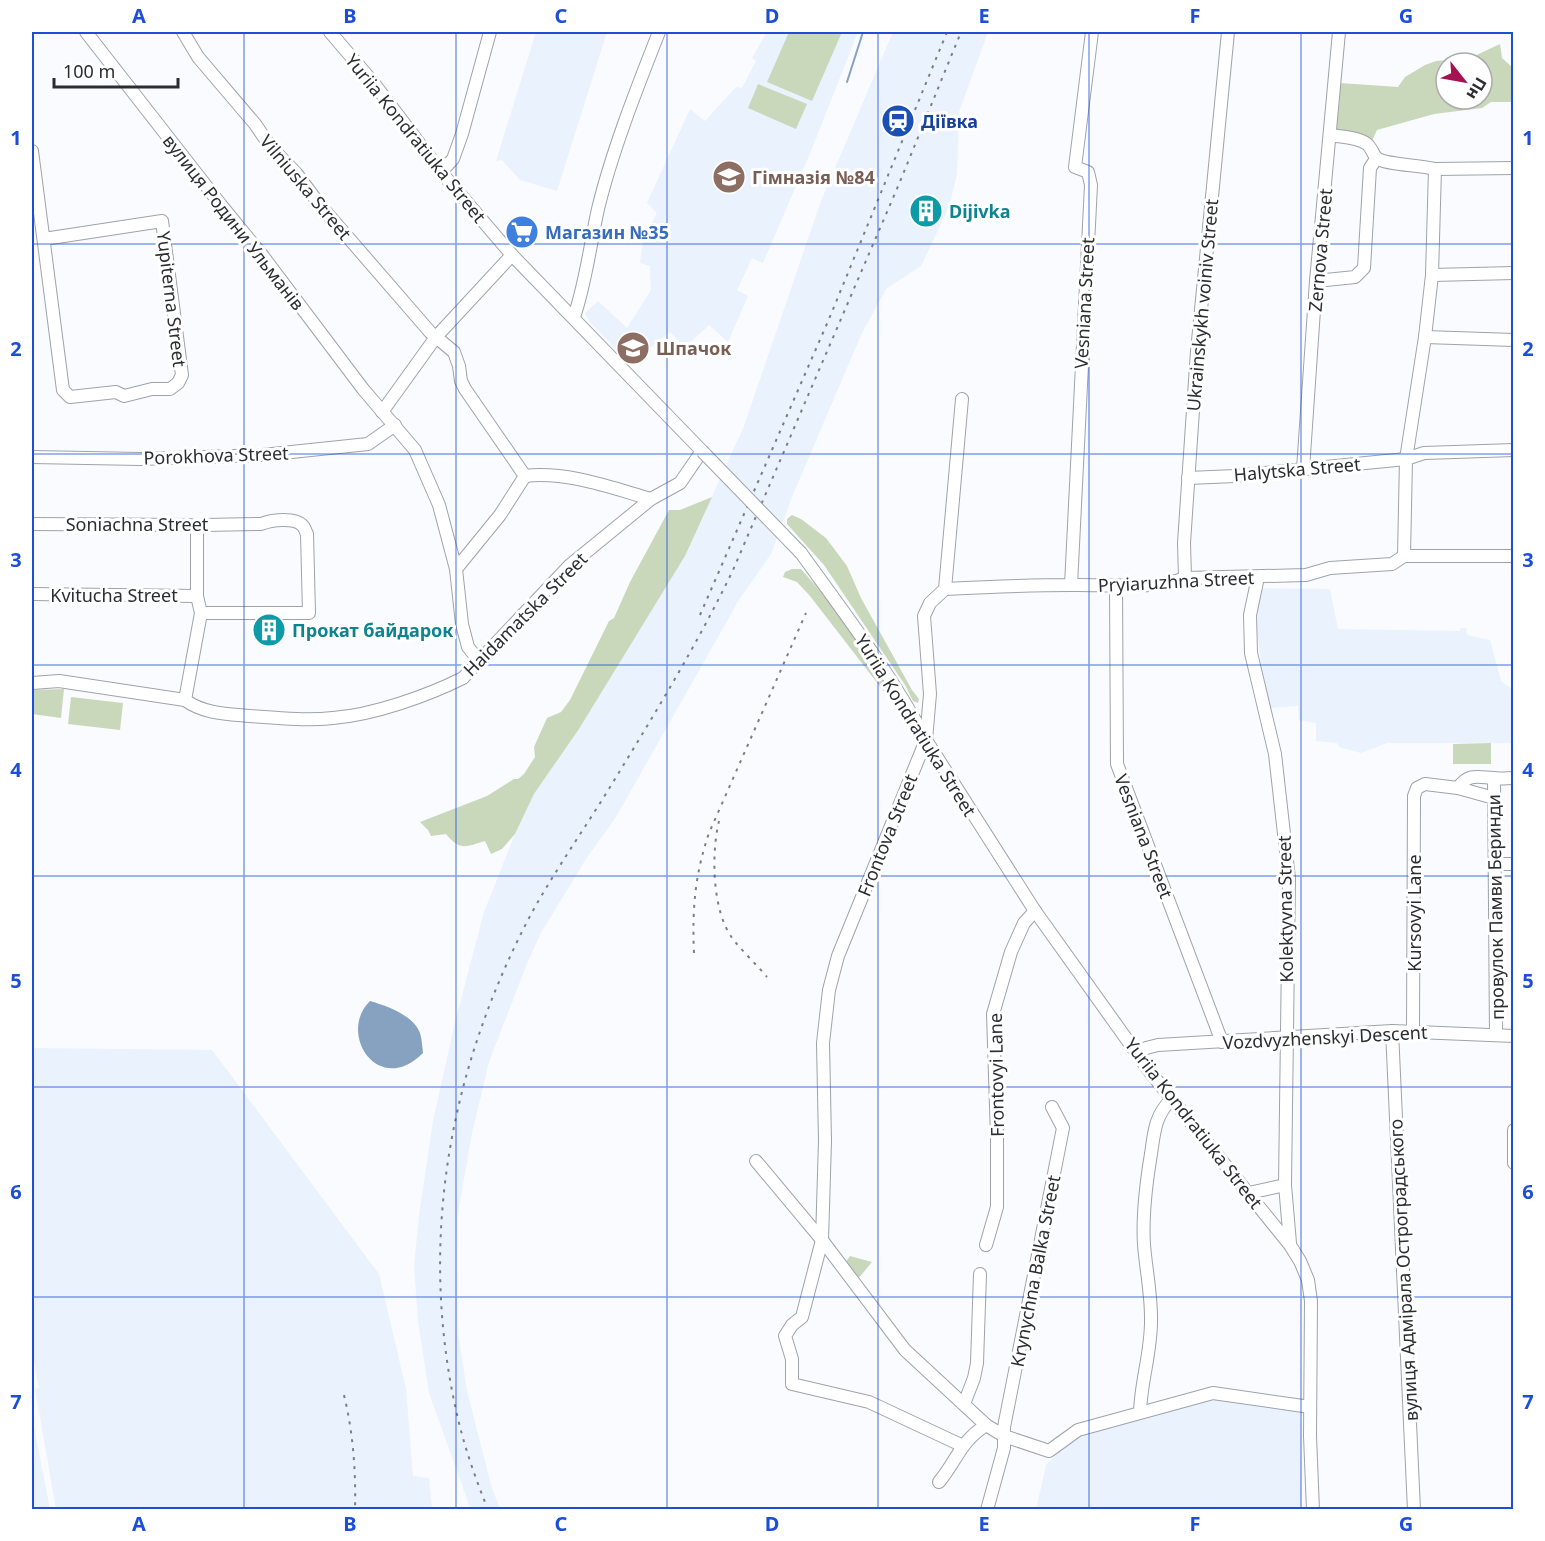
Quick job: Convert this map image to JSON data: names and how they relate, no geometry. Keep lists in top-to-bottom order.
{
  "streets": {
    "street": [
      "Yuriia Kondratiuka Street",
      "Vilniuska Street",
      "вулиця Родини Ульманів",
      "Zernova Street",
      "Yupiterna Street",
      "Vesniana Street",
      "Ukrainskykh voiniv Street",
      "Porokhova Street",
      "Halytska Street",
      "Soniachna Street",
      "Pryiaruzhna Street",
      "Kvitucha Street",
      "Haidamatska Street",
      "Frontova Street",
      "провулок Памви Беринди",
      "Kolektyvna Street",
      "Kursovyi Lane",
      "Vozdvyzhenskyi Descent",
      "Frontovyi Lane",
      "вулиця Адмірала Остроградського",
      "Krynychna Balka Street"
    ]
  },
  "crossings": [
    ["Yuriia Kondratiuka Street", "Haidamatska Street"],
    ["Yuriia Kondratiuka Street", "Frontova Street"],
    ["Yuriia Kondratiuka Street", "Kolektyvna Street"],
    ["Yuriia Kondratiuka Street", "Vozdvyzhenskyi Descent"],
    ["Yuriia Kondratiuka Street", "Frontovyi Lane"],
    ["вулиця Родини Ульманів", "Porokhova Street"],
    ["вулиця Родини Ульманів", "Haidamatska Street"],
    ["Zernova Street", "Halytska Street"],
    ["Vesniana Street", "Pryiaruzhna Street"],
    ["Vesniana Street", "Vozdvyzhenskyi Descent"],
    ["Ukrainskykh voiniv Street", "Halytska Street"],
    ["Ukrainskykh voiniv Street", "Pryiaruzhna Street"],
    ["Soniachna Street", "Kvitucha Street"],
    ["Pryiaruzhna Street", "Frontova Street"],
    ["Pryiaruzhna Street", "Kolektyvna Street"],
    ["провулок Памви Беринди", "Vozdvyzhenskyi Descent"],
    ["Kolektyvna Street", "Vozdvyzhenskyi Descent"],
    ["Kursovyi Lane", "Vozdvyzhenskyi Descent"],
    ["Vozdvyzhenskyi Descent", "вулиця Адмірала Остроградського"]
  ],
  "places": {
    "station": ["Діївка"],
    "school or university": ["Гімназія №84", "Шпачок"],
    "building": ["Dijivka", "Прокат байдарок"],
    "supermarket": ["Магазин №35"]
  },
  "scale_bar": "100 m",
  "north": "bottom right",
  "grid": {
    "columns": [
      "A",
      "B",
      "C",
      "D",
      "E",
      "F",
      "G"
    ],
    "rows": [
      "1",
      "2",
      "3",
      "4",
      "5",
      "6",
      "7"
    ]
  }
}
